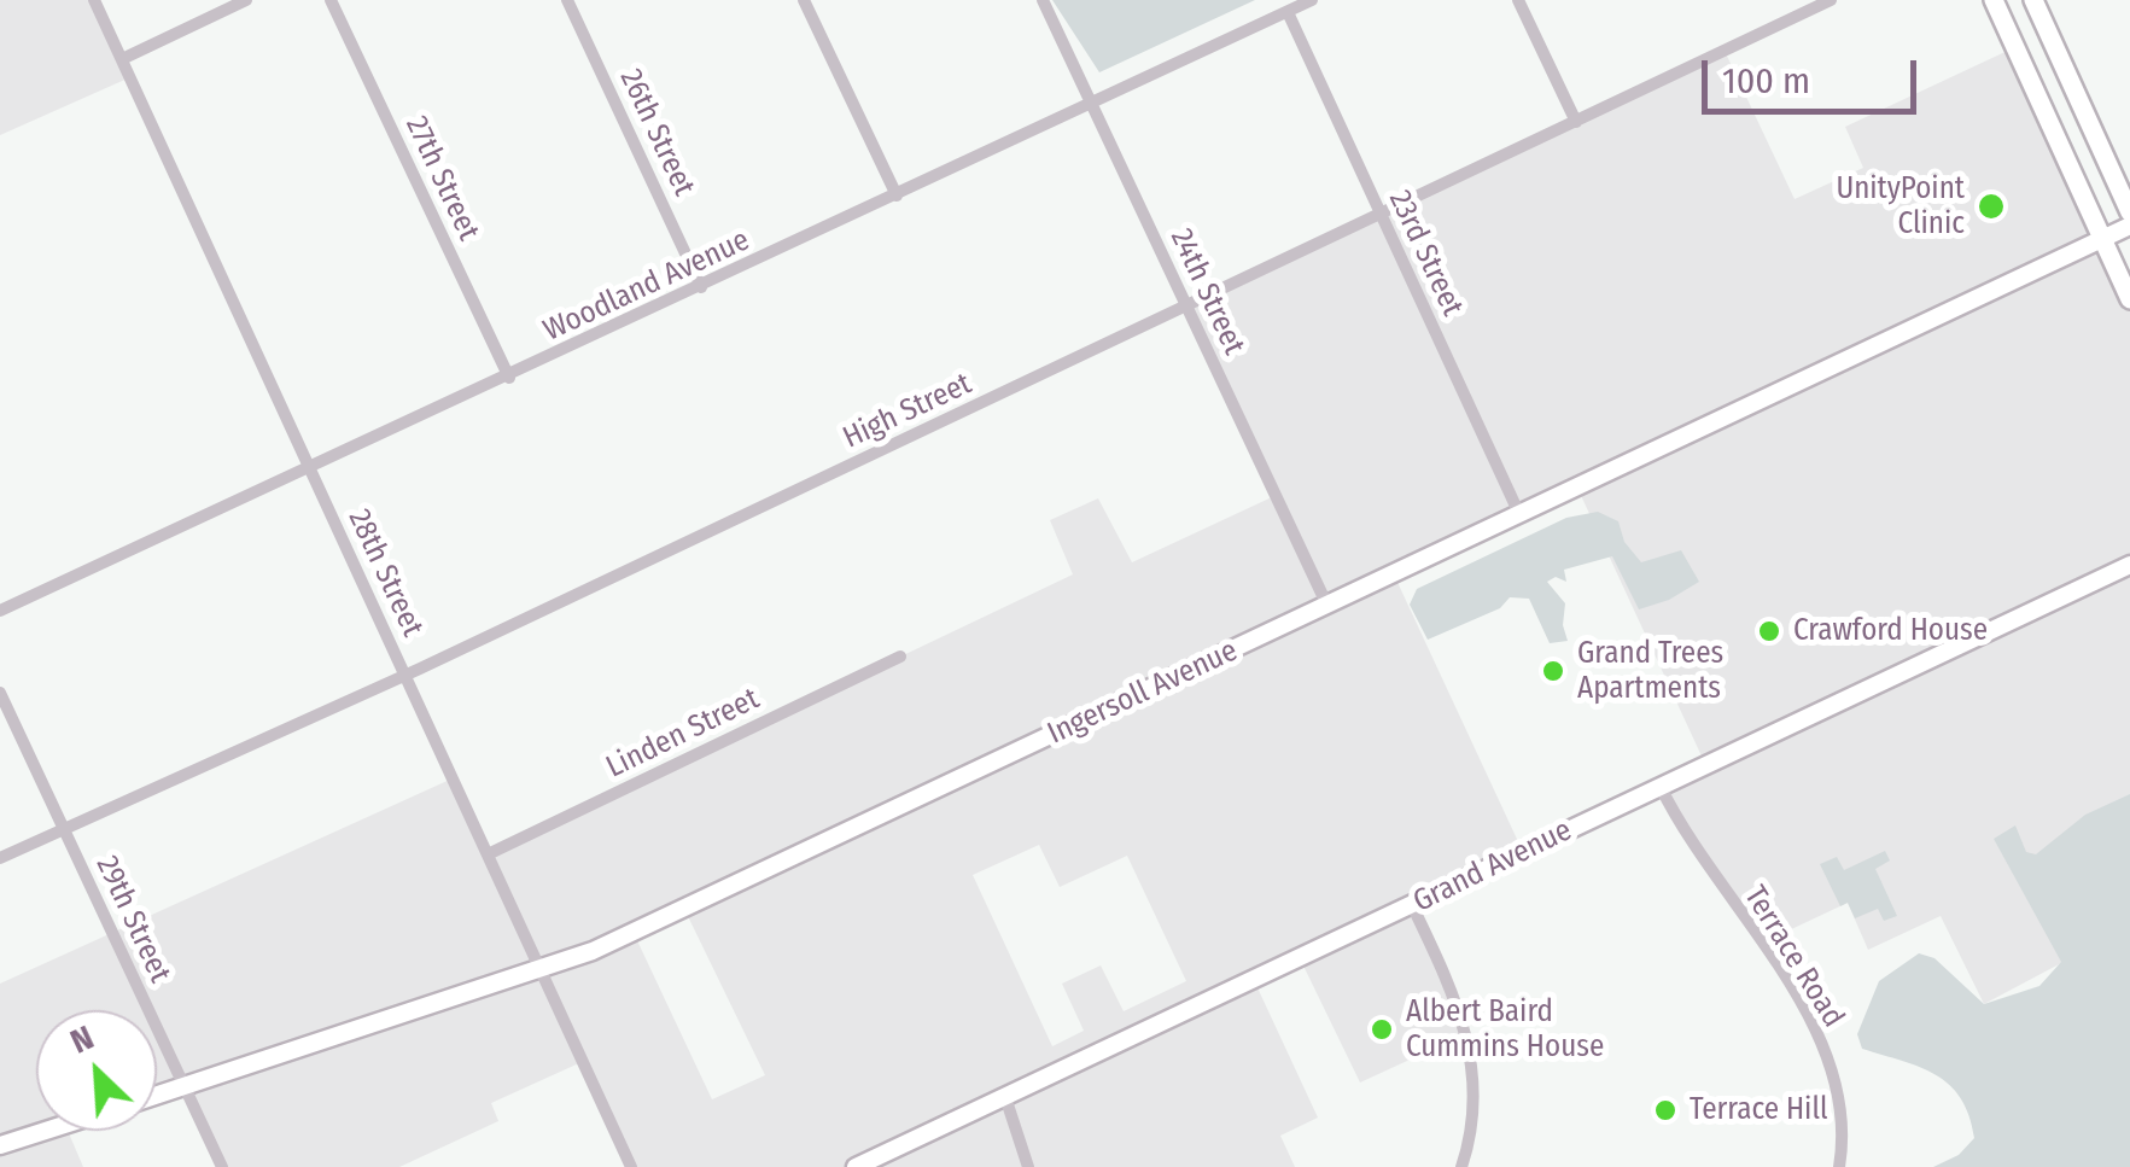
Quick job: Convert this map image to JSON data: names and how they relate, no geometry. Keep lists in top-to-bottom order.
{
  "streets": {
    "main road": ["Ingersoll Avenue", "Grand Avenue"],
    "street": [
      "26th Street",
      "27th Street",
      "23rd Street",
      "Woodland Avenue",
      "24th Street",
      "High Street",
      "28th Street",
      "Linden Street",
      "29th Street",
      "Terrace Road"
    ]
  },
  "crossings": [
    ["26th Street", "Woodland Avenue"],
    ["27th Street", "Woodland Avenue"],
    ["23rd Street", "Woodland Avenue"],
    ["23rd Street", "High Street"],
    ["23rd Street", "Ingersoll Avenue"],
    ["Woodland Avenue", "24th Street"],
    ["Woodland Avenue", "28th Street"],
    ["24th Street", "High Street"],
    ["24th Street", "Ingersoll Avenue"],
    ["High Street", "28th Street"],
    ["High Street", "29th Street"],
    ["28th Street", "Ingersoll Avenue"],
    ["28th Street", "Linden Street"],
    ["Ingersoll Avenue", "29th Street"],
    ["Grand Avenue", "Terrace Road"]
  ],
  "places": [
    "UnityPoint Clinic",
    "Crawford House",
    "Grand Trees Apartments",
    "Albert Baird Cummins House",
    "Terrace Hill"
  ],
  "scale_bar": "100 m",
  "north": "top left"
}
